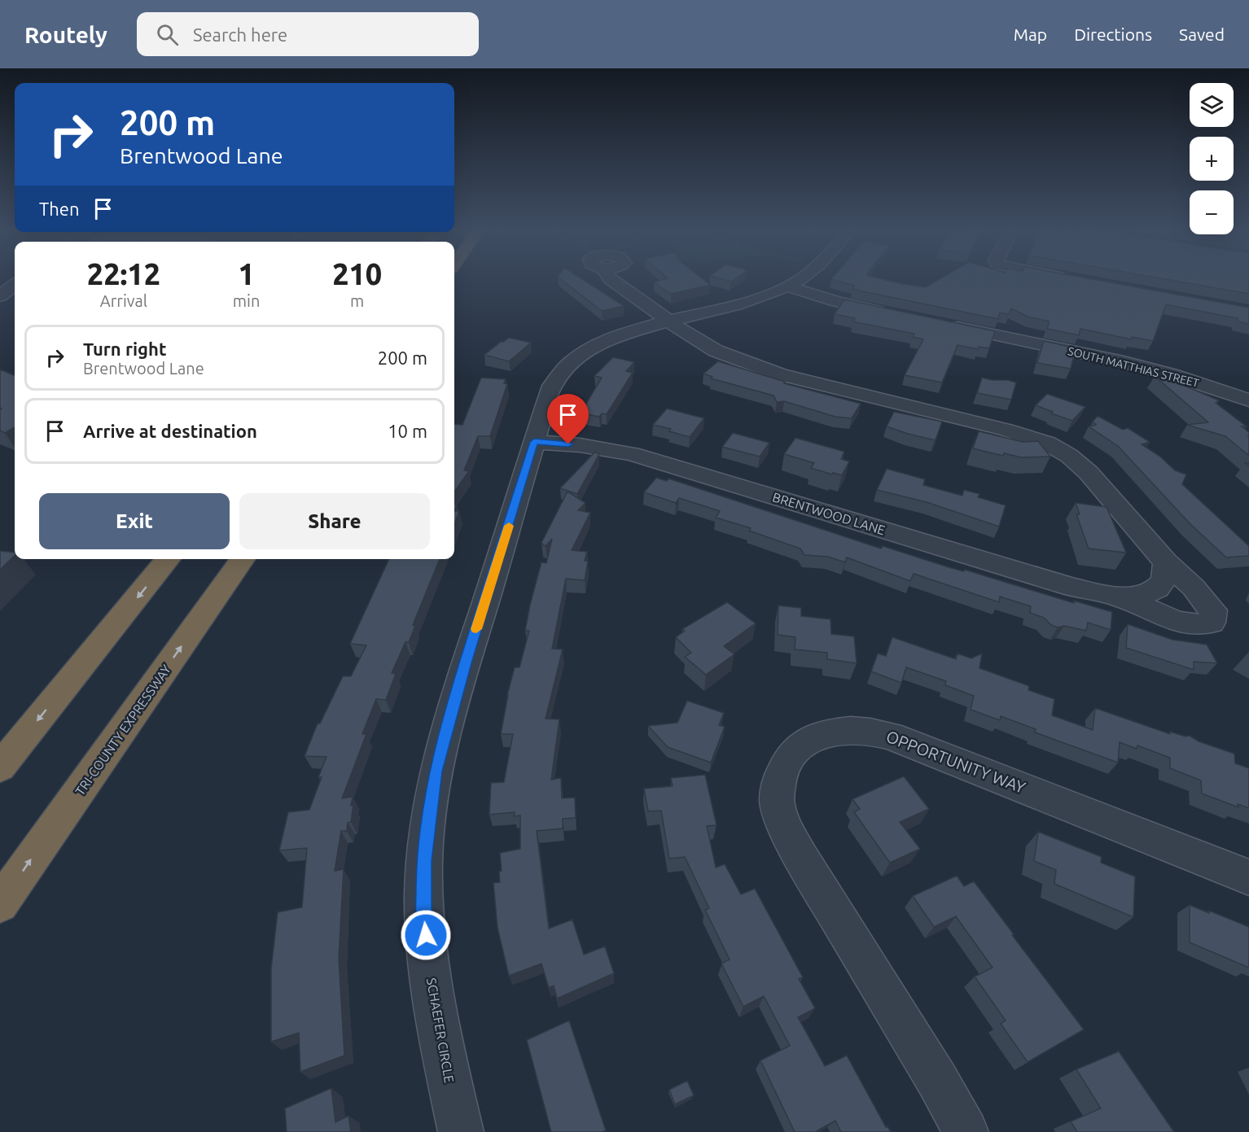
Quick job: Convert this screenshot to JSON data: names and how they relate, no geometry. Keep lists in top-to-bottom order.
{
  "streets": {
    "highway": ["TRI-COUNTY EXPRESSWAY"],
    "street": [
      "SOUTH MATTHIAS STREET",
      "BRENTWOOD LANE",
      "OPPORTUNITY WAY",
      "SCHAEFER CIRCLE"
    ]
  },
  "crossings": [
    ["BRENTWOOD LANE", "SCHAEFER CIRCLE"]
  ],
  "page": {
    "header": "Routely",
    "search": "Search here",
    "nav": ["Map", "Directions", "Saved"],
    "map_buttons": ["+", "−"],
    "turn": ["200 m", "Brentwood Lane"],
    "then": "Then",
    "eta": [
      "22:12",
      "Arrival",
      "1",
      "min",
      "210",
      "m"
    ],
    "list": [
      {
        "name": "Turn right",
        "note": "Brentwood Lane",
        "value": "200 m"
      },
      {
        "name": "Arrive at destination",
        "value": "10 m"
      }
    ],
    "buttons": ["Exit", "Share"]
  }
}
